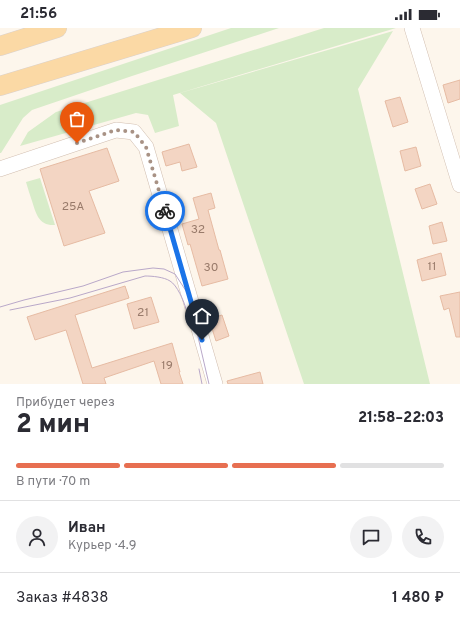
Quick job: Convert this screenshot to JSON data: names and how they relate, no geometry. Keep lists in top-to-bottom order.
{
  "house_numbers": [
    "25А",
    "32",
    "11",
    "30",
    "21",
    "19"
  ],
  "page": {
    "status": "21:56",
    "heading": ["2 мин", "Прибудет через", "21:58–22:03"],
    "panel": [
      "Иван",
      "Курьер · 4.9",
      "Заказ #4838",
      "1 480 ₽"
    ],
    "bar": "В пути · 70 m"
  }
}
